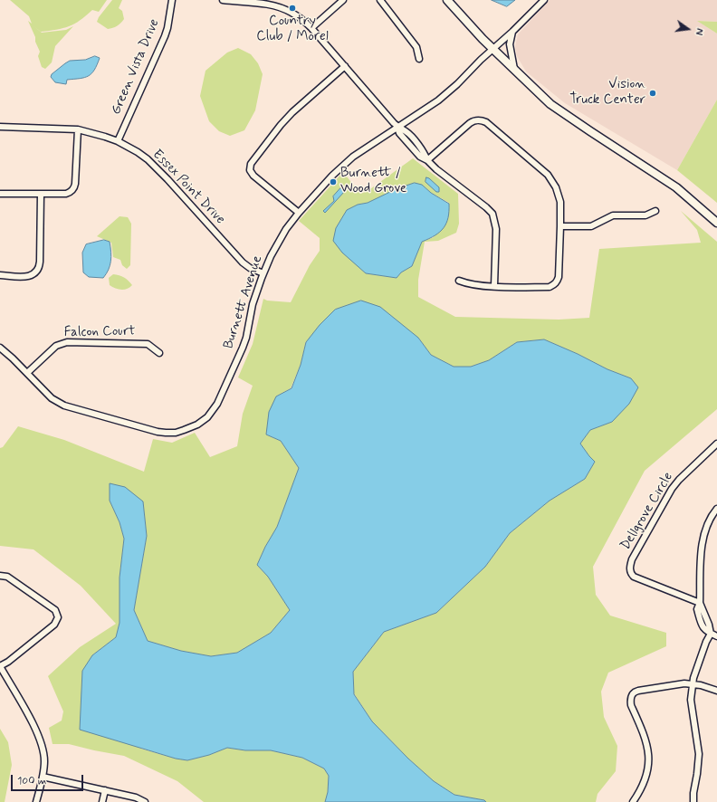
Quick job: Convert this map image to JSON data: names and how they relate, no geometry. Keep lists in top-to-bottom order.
{
  "streets": {
    "street": [
      "Green Vista Drive",
      "Essex Point Drive",
      "Burnett Avenue",
      "Falcon Court",
      "Dellgrove Circle"
    ]
  },
  "crossings": [
    ["Green Vista Drive", "Essex Point Drive"],
    ["Essex Point Drive", "Burnett Avenue"],
    ["Burnett Avenue", "Falcon Court"]
  ],
  "places": ["Country Club / Morel", "Vision Truck Center", "Burnett / Wood Grove"],
  "scale_bar": "100 m",
  "north": "right"
}
